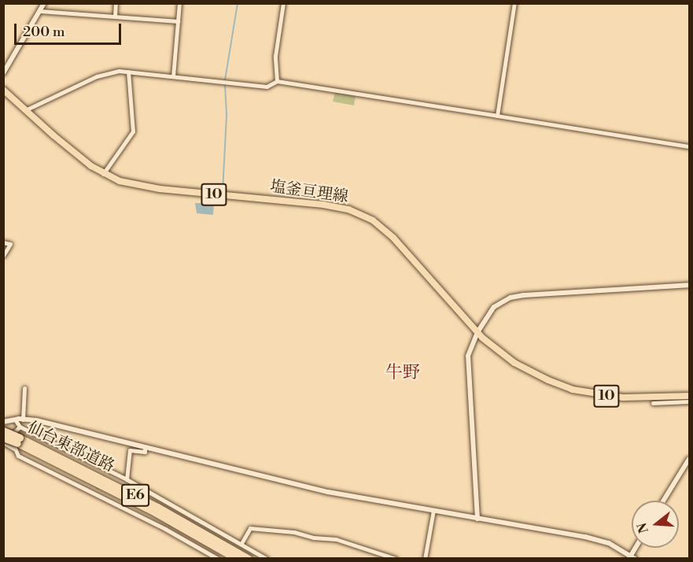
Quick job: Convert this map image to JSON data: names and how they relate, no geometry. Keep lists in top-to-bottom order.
{
  "streets": {
    "highway": ["仙台東部道路", "E6"],
    "main road": ["塩釜亘理線", "10"]
  },
  "districts": ["牛野"],
  "scale_bar": "200 m",
  "north": "left"
}
